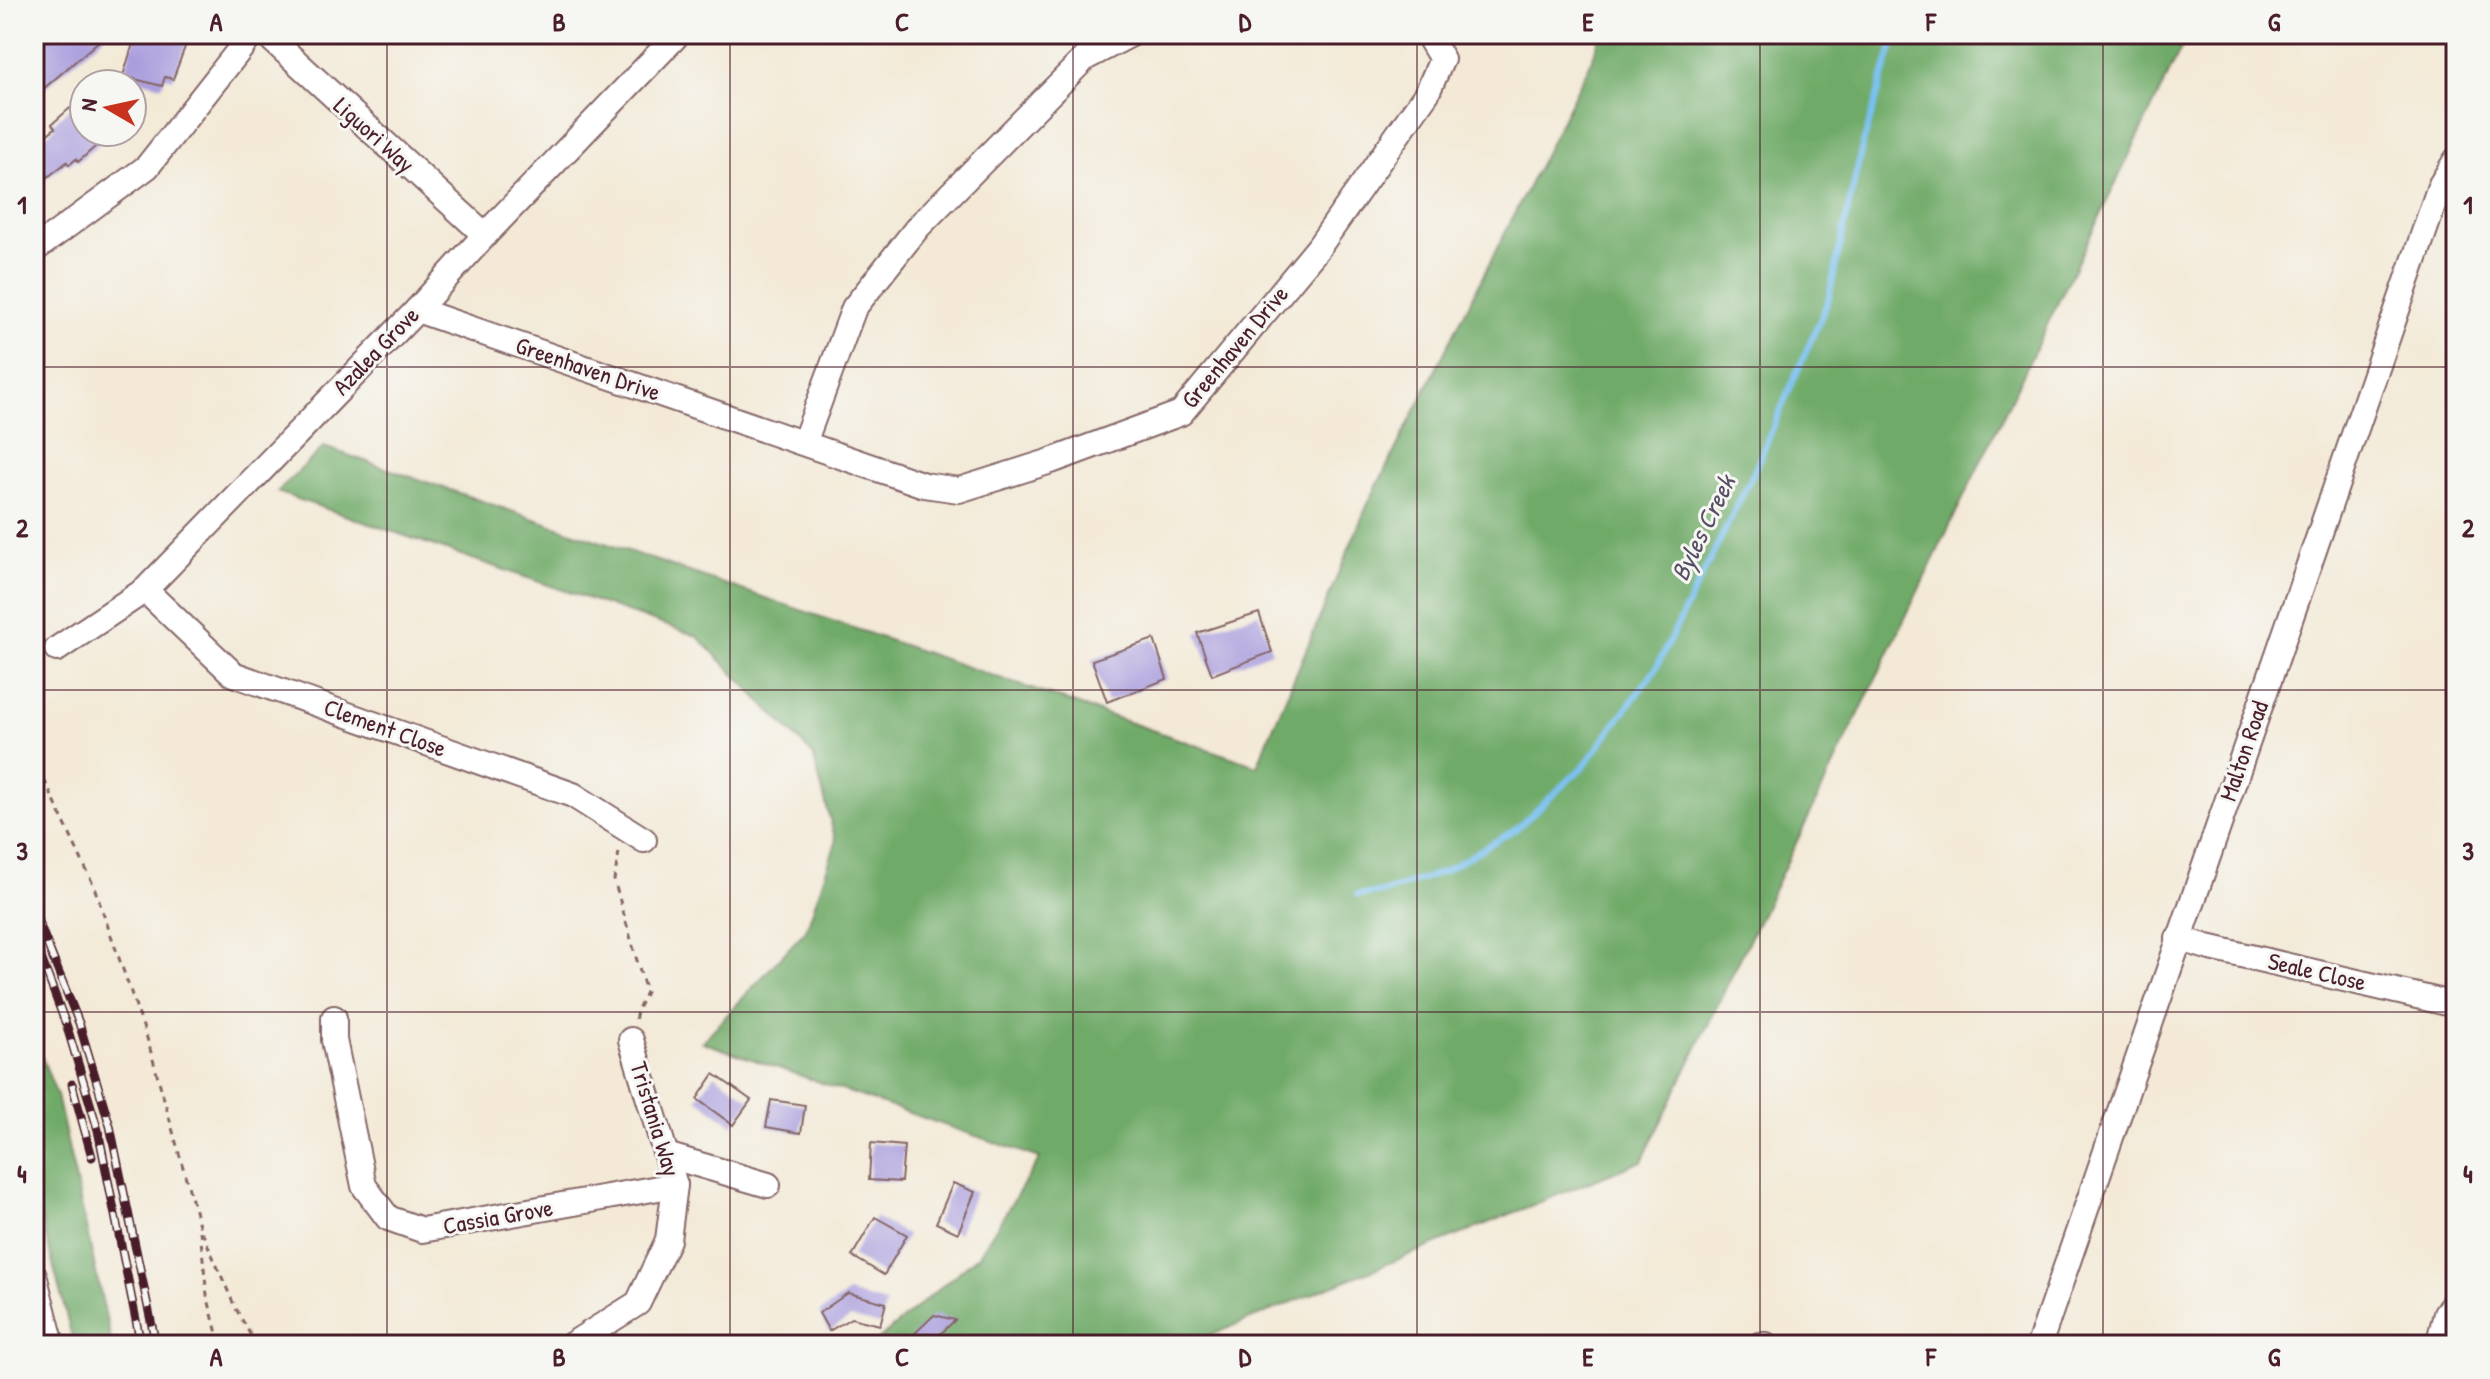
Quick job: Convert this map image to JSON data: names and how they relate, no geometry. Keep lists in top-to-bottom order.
{
  "streets": {
    "street": [
      "Liguori Way",
      "Greenhaven Drive",
      "Azalea Grove",
      "Clement Close",
      "Malton Road",
      "Seale Close",
      "Tristania Way",
      "Cassia Grove"
    ]
  },
  "crossings": [
    ["Liguori Way", "Azalea Grove"],
    ["Greenhaven Drive", "Azalea Grove"],
    ["Azalea Grove", "Clement Close"],
    ["Malton Road", "Seale Close"],
    ["Tristania Way", "Cassia Grove"]
  ],
  "water": ["Byles Creek"],
  "north": "left",
  "grid": {
    "columns": [
      "A",
      "B",
      "C",
      "D",
      "E",
      "F",
      "G"
    ],
    "rows": [
      "1",
      "2",
      "3",
      "4"
    ]
  }
}
